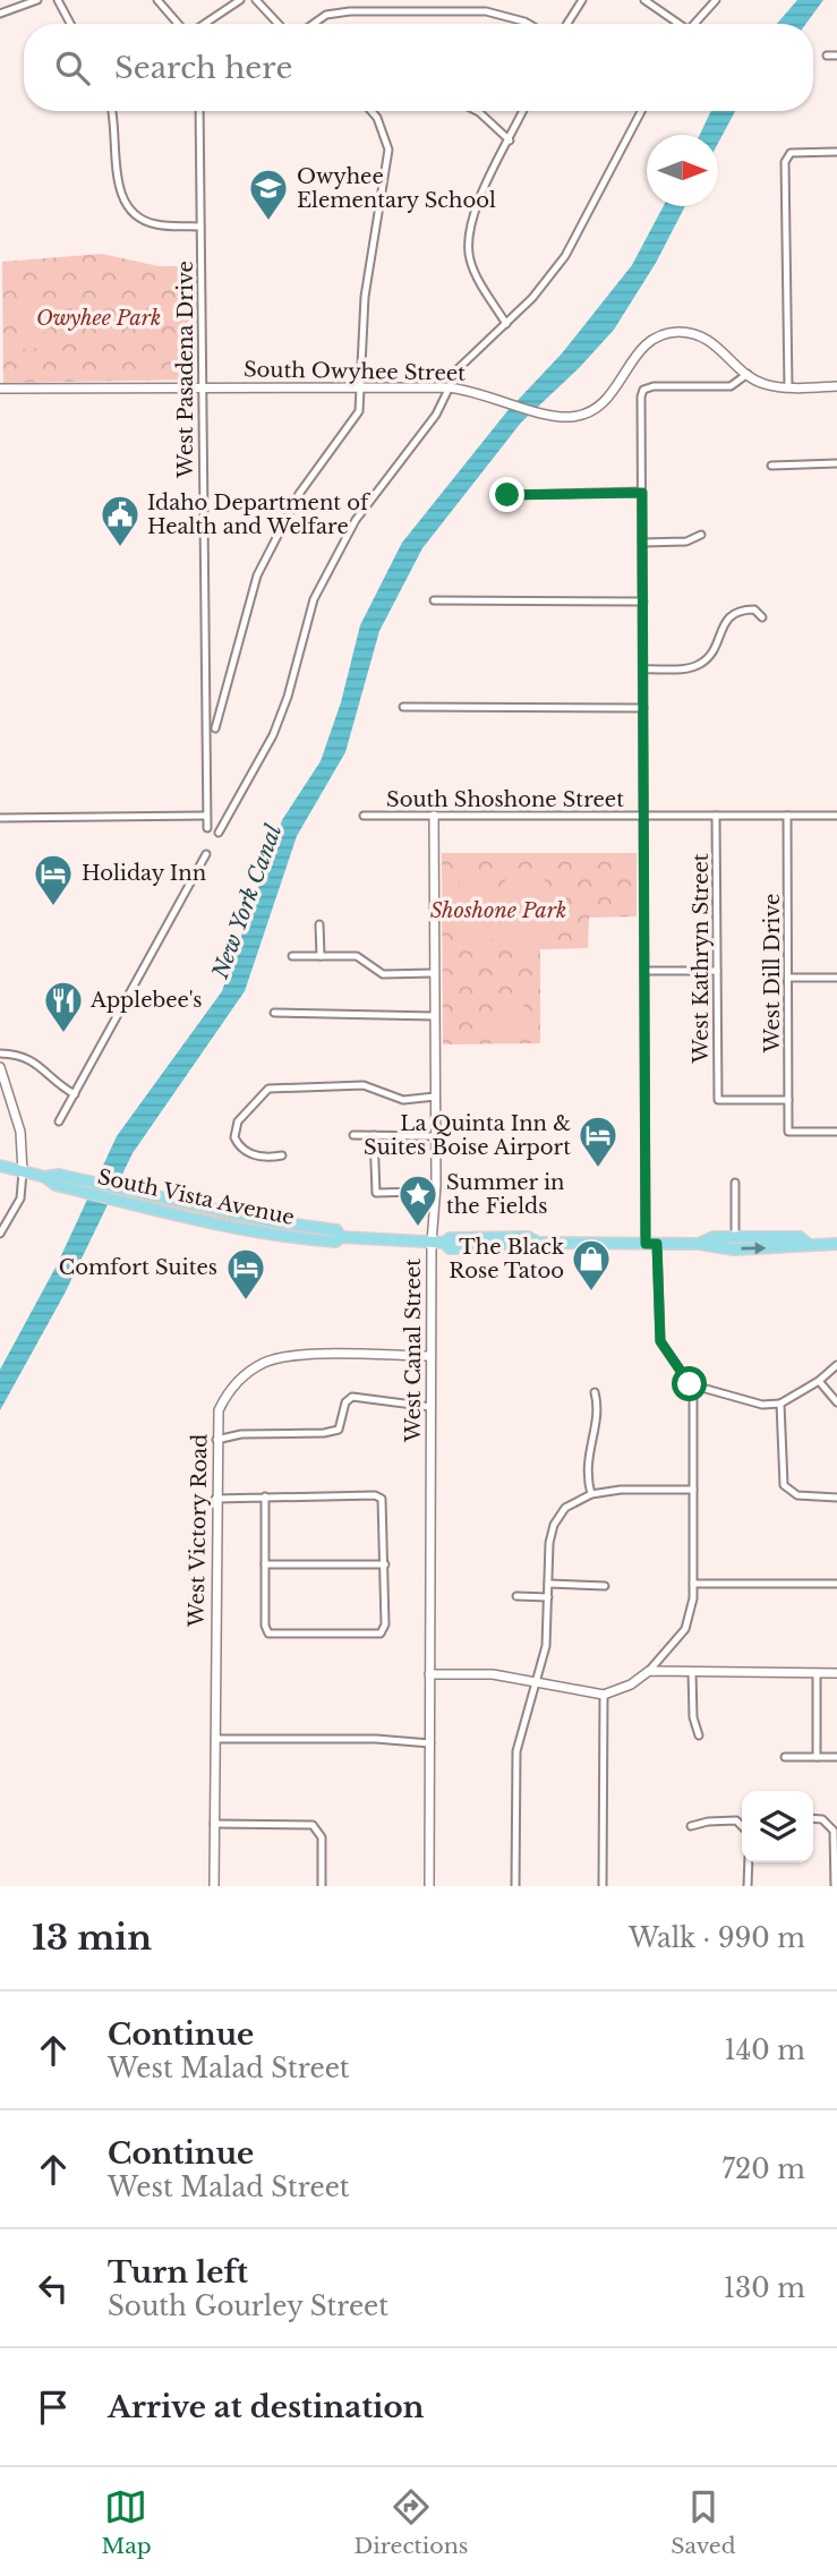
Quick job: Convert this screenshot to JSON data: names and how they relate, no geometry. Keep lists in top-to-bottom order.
{
  "streets": {
    "main road": ["South Vista Avenue"],
    "street": [
      "West Pasadena Drive",
      "South Owyhee Street",
      "South Shoshone Street",
      "West Kathryn Street",
      "West Dill Drive",
      "West Canal Street",
      "West Victory Road"
    ]
  },
  "crossings": [
    ["West Pasadena Drive", "South Owyhee Street"],
    ["South Shoshone Street", "West Kathryn Street"],
    ["South Shoshone Street", "West Dill Drive"],
    ["South Shoshone Street", "West Canal Street"],
    ["West Kathryn Street", "West Dill Drive"],
    ["South Vista Avenue", "West Canal Street"],
    ["West Canal Street", "West Victory Road"]
  ],
  "water": ["New York Canal"],
  "parks": ["Owyhee Park", "Shoshone Park"],
  "places": {
    "school or university": ["Owyhee Elementary School"],
    "public building": ["Idaho Department of Health and Welfare"],
    "hotel": ["Holiday Inn", "La Quinta Inn & Suites Boise Airport", "Comfort Suites"],
    "restaurant": ["Applebee's"],
    "place": ["Summer in the Fields"],
    "shop": ["The Black Rose Tatoo"]
  },
  "north": "right",
  "page": {
    "search": "Search here",
    "heading": ["13 min", "Walk · 990 m"],
    "list": [
      ["Continue", "West Malad Street", "140 m"],
      ["Continue", "West Malad Street", "720 m"],
      ["Turn left", "South Gourley Street", "130 m"],
      "Arrive at destination"
    ],
    "nav": ["Map", "Directions", "Saved"]
  }
}
